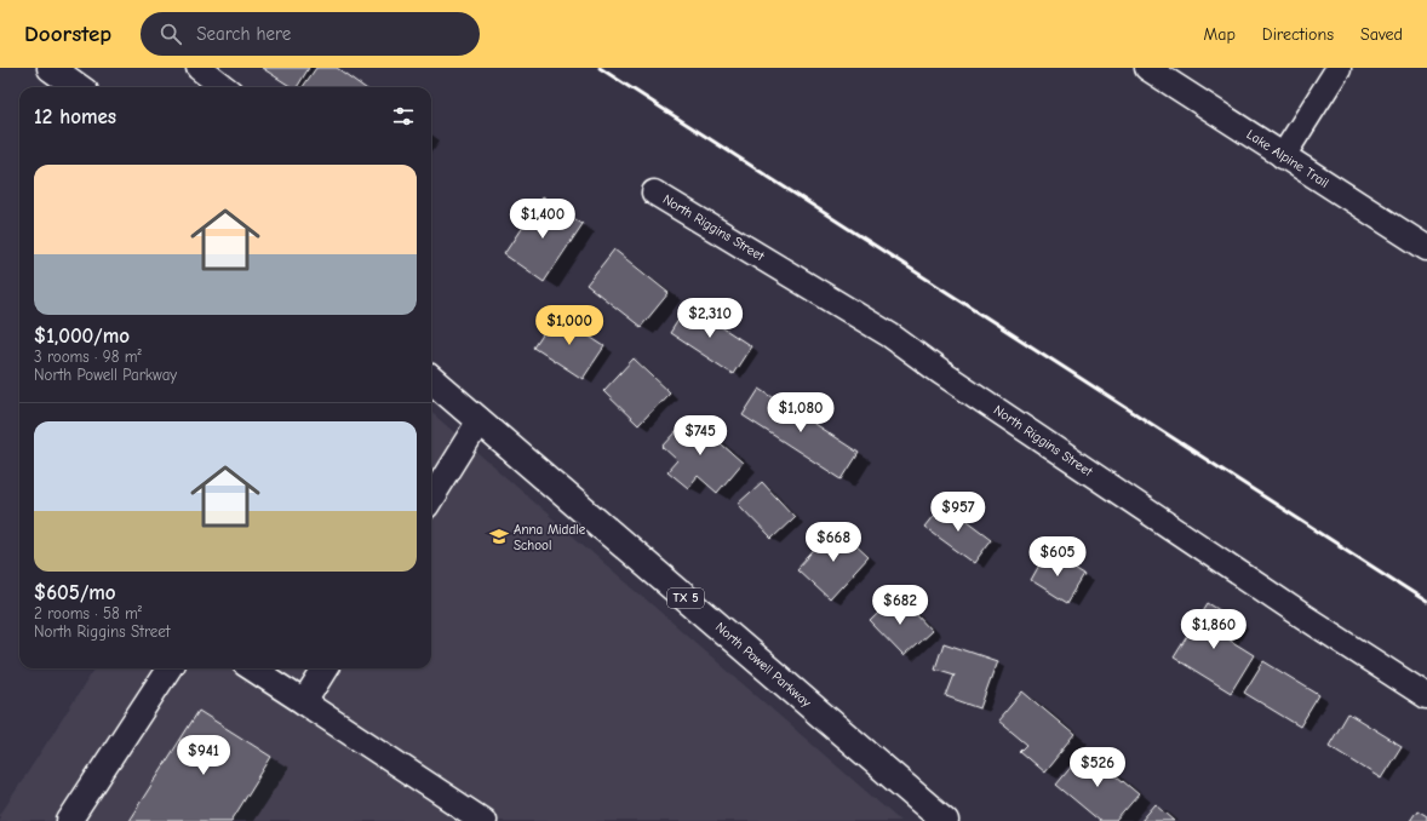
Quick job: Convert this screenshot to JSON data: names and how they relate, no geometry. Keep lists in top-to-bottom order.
{
  "streets": {
    "main road": ["TX 5", "North Powell Parkway"],
    "street": ["Lake Alpine Trail", "North Riggins Street"]
  },
  "places": {
    "school or university": ["Anna Middle School"]
  },
  "page": {
    "header": "Doorstep",
    "search": "Search here",
    "nav": ["Map", "Directions", "Saved"],
    "heading": "12 homes",
    "list": [
      {
        "name": "$1,000/mo",
        "note": "3 rooms · 98 m² · North Powell Parkway"
      },
      {
        "name": "$605/mo",
        "note": "2 rooms · 58 m² · North Riggins Street"
      }
    ],
    "price": [
      "$1,400",
      "$2,310",
      "$1,000",
      "$1,080",
      "$745",
      "$957",
      "$668",
      "$605",
      "$682",
      "$1,860",
      "$941",
      "$526"
    ]
  }
}
